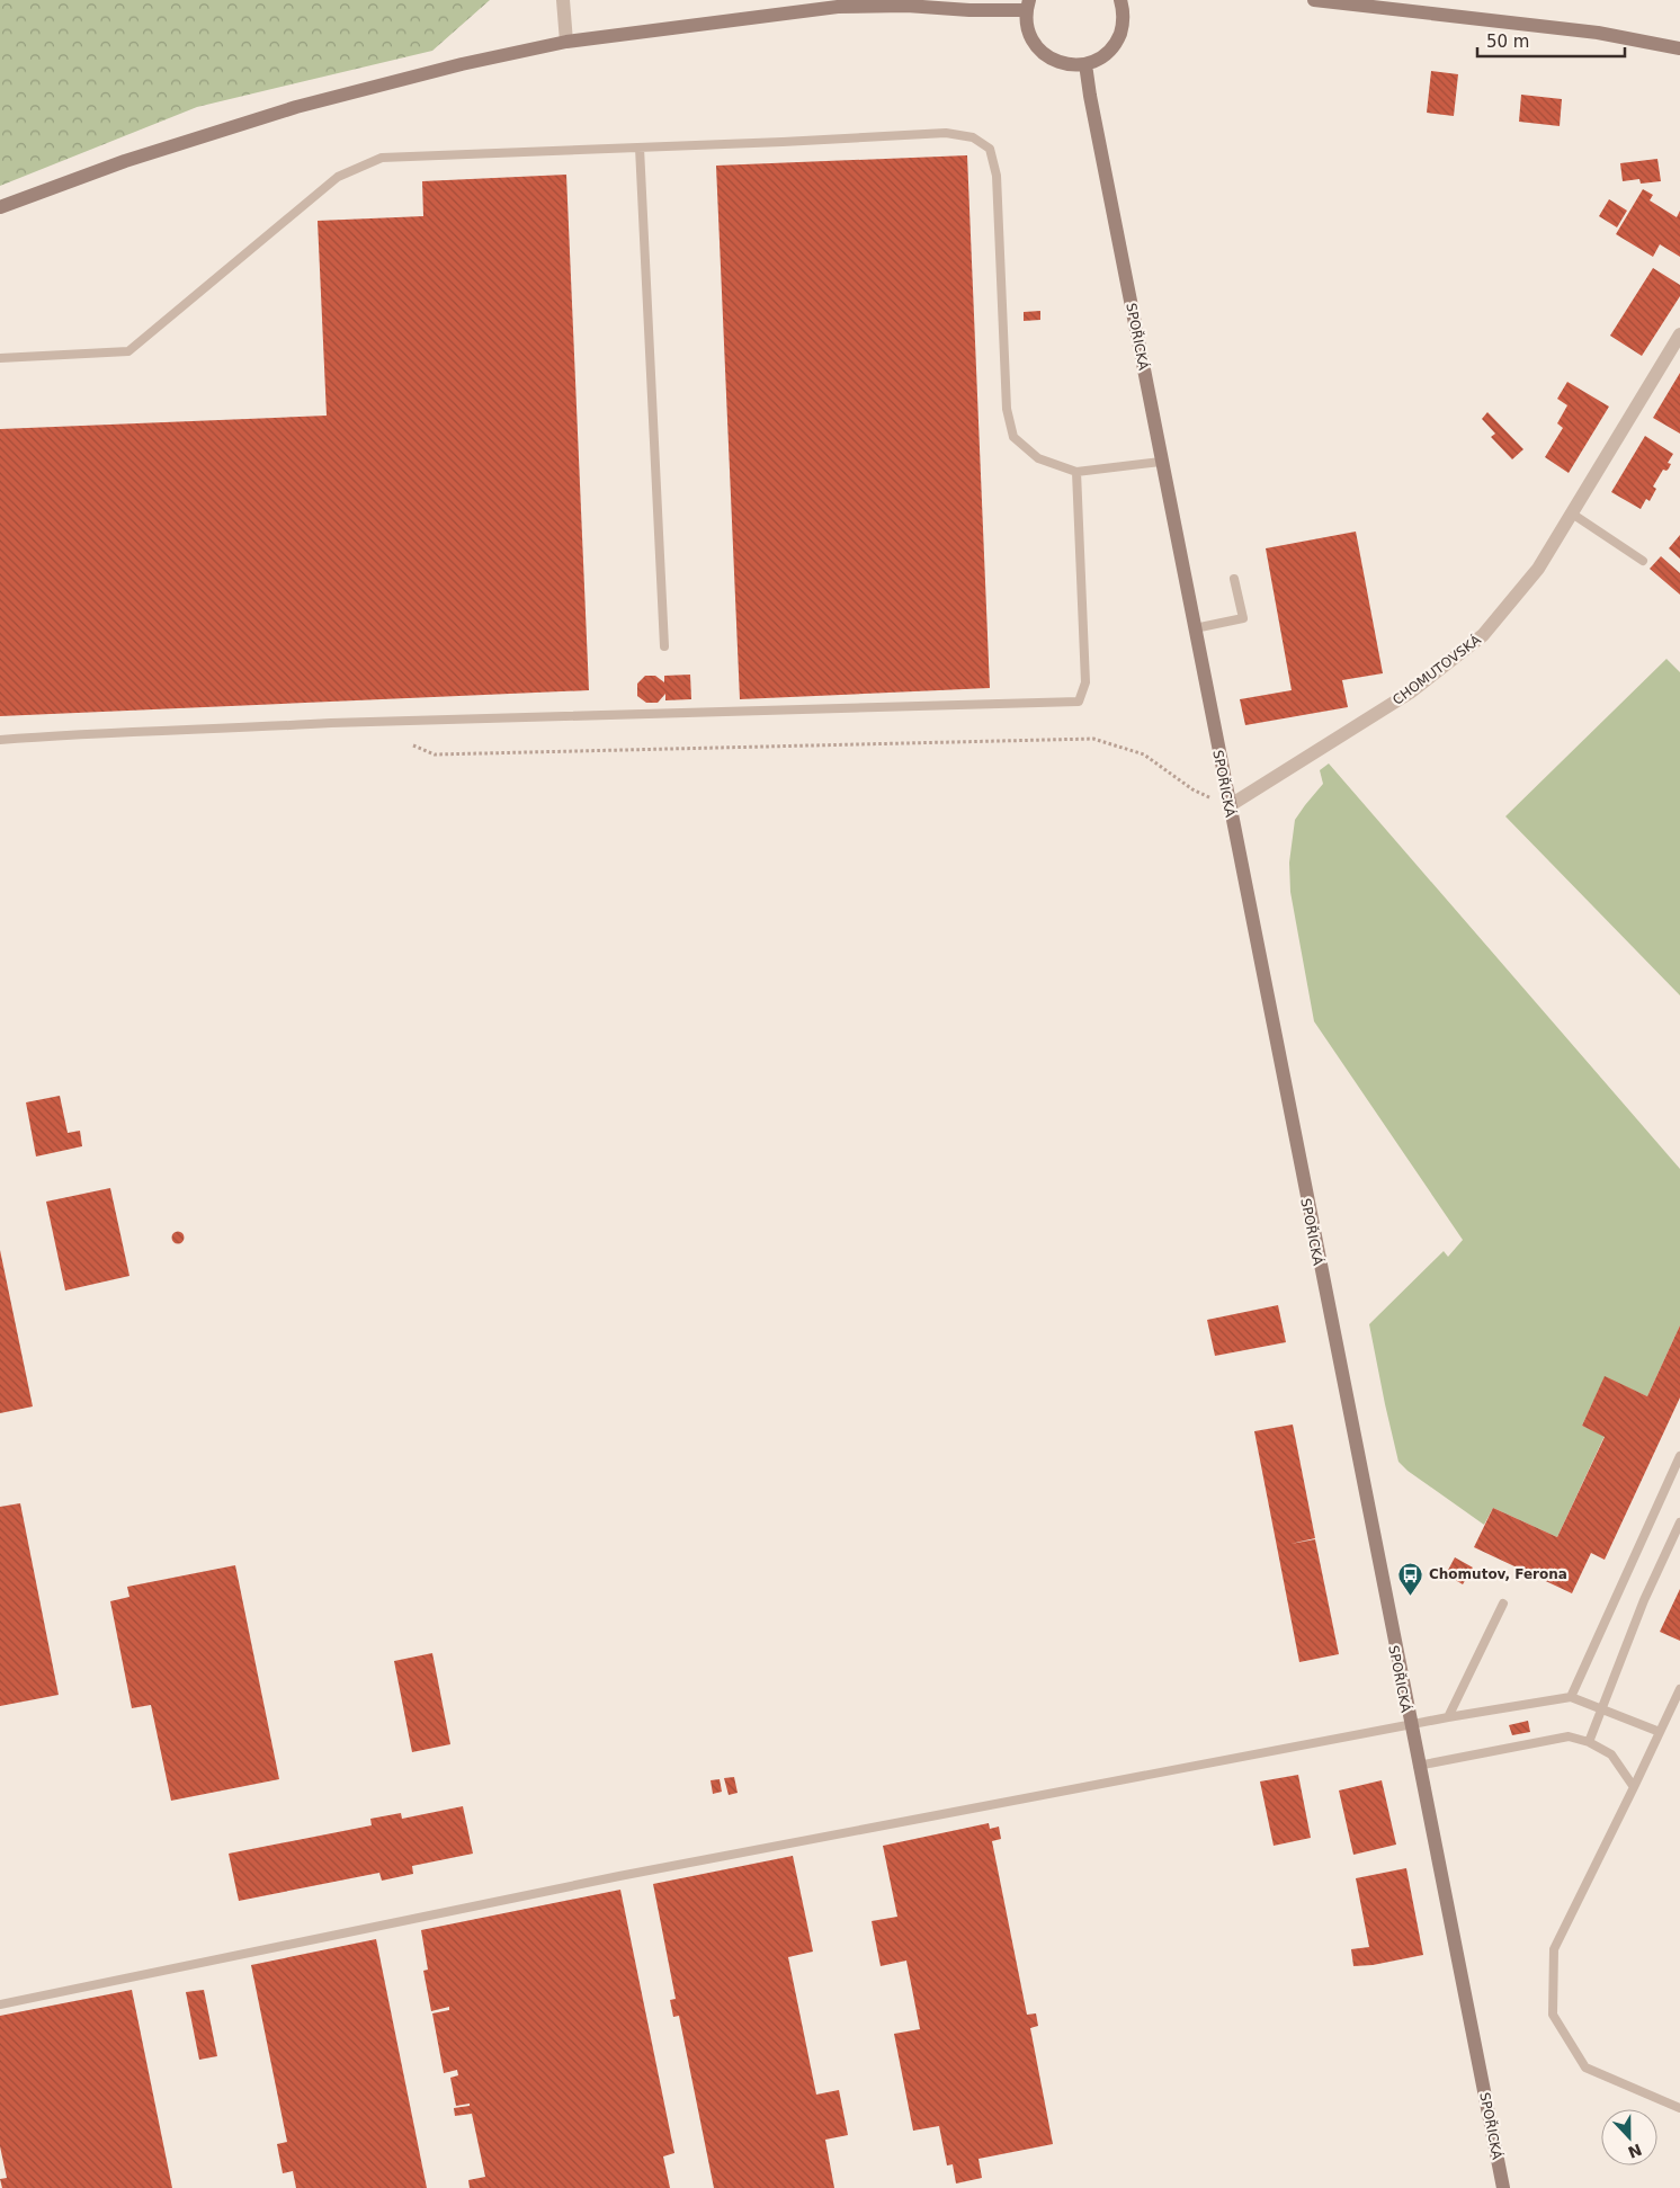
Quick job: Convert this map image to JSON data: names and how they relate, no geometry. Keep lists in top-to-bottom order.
{
  "streets": {
    "street": ["SPOŘICKÁ", "CHOMUTOVSKÁ"]
  },
  "crossings": [
    ["SPOŘICKÁ", "CHOMUTOVSKÁ"]
  ],
  "places": {
    "bus stop": ["Chomutov, Ferona"]
  },
  "scale_bar": "50 m",
  "north": "bottom"
}
